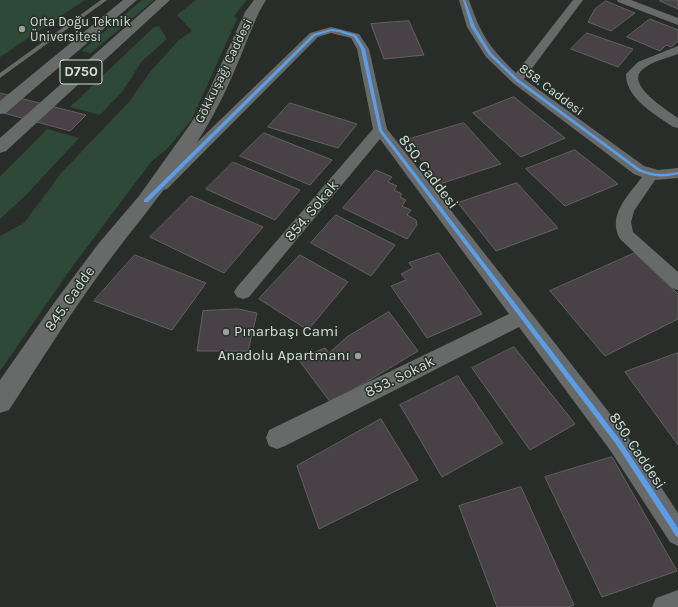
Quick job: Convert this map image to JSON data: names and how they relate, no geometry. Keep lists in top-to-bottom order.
{
  "streets": {
    "highway": ["D750"],
    "street": [
      "Gökkuşağı Caddesi",
      "858. Caddesi",
      "850. Caddesi",
      "854. Sokak",
      "845. Cadde",
      "853. Sokak"
    ]
  },
  "crossings": [
    ["Gökkuşağı Caddesi", "850. Caddesi"],
    ["Gökkuşağı Caddesi", "845. Cadde"],
    ["850. Caddesi", "854. Sokak"],
    ["850. Caddesi", "845. Cadde"],
    ["850. Caddesi", "853. Sokak"]
  ],
  "places": ["Orta Doğu Teknik Üniversitesi", "Pınarbaşı Cami", "Anadolu Apartmanı"]
}
